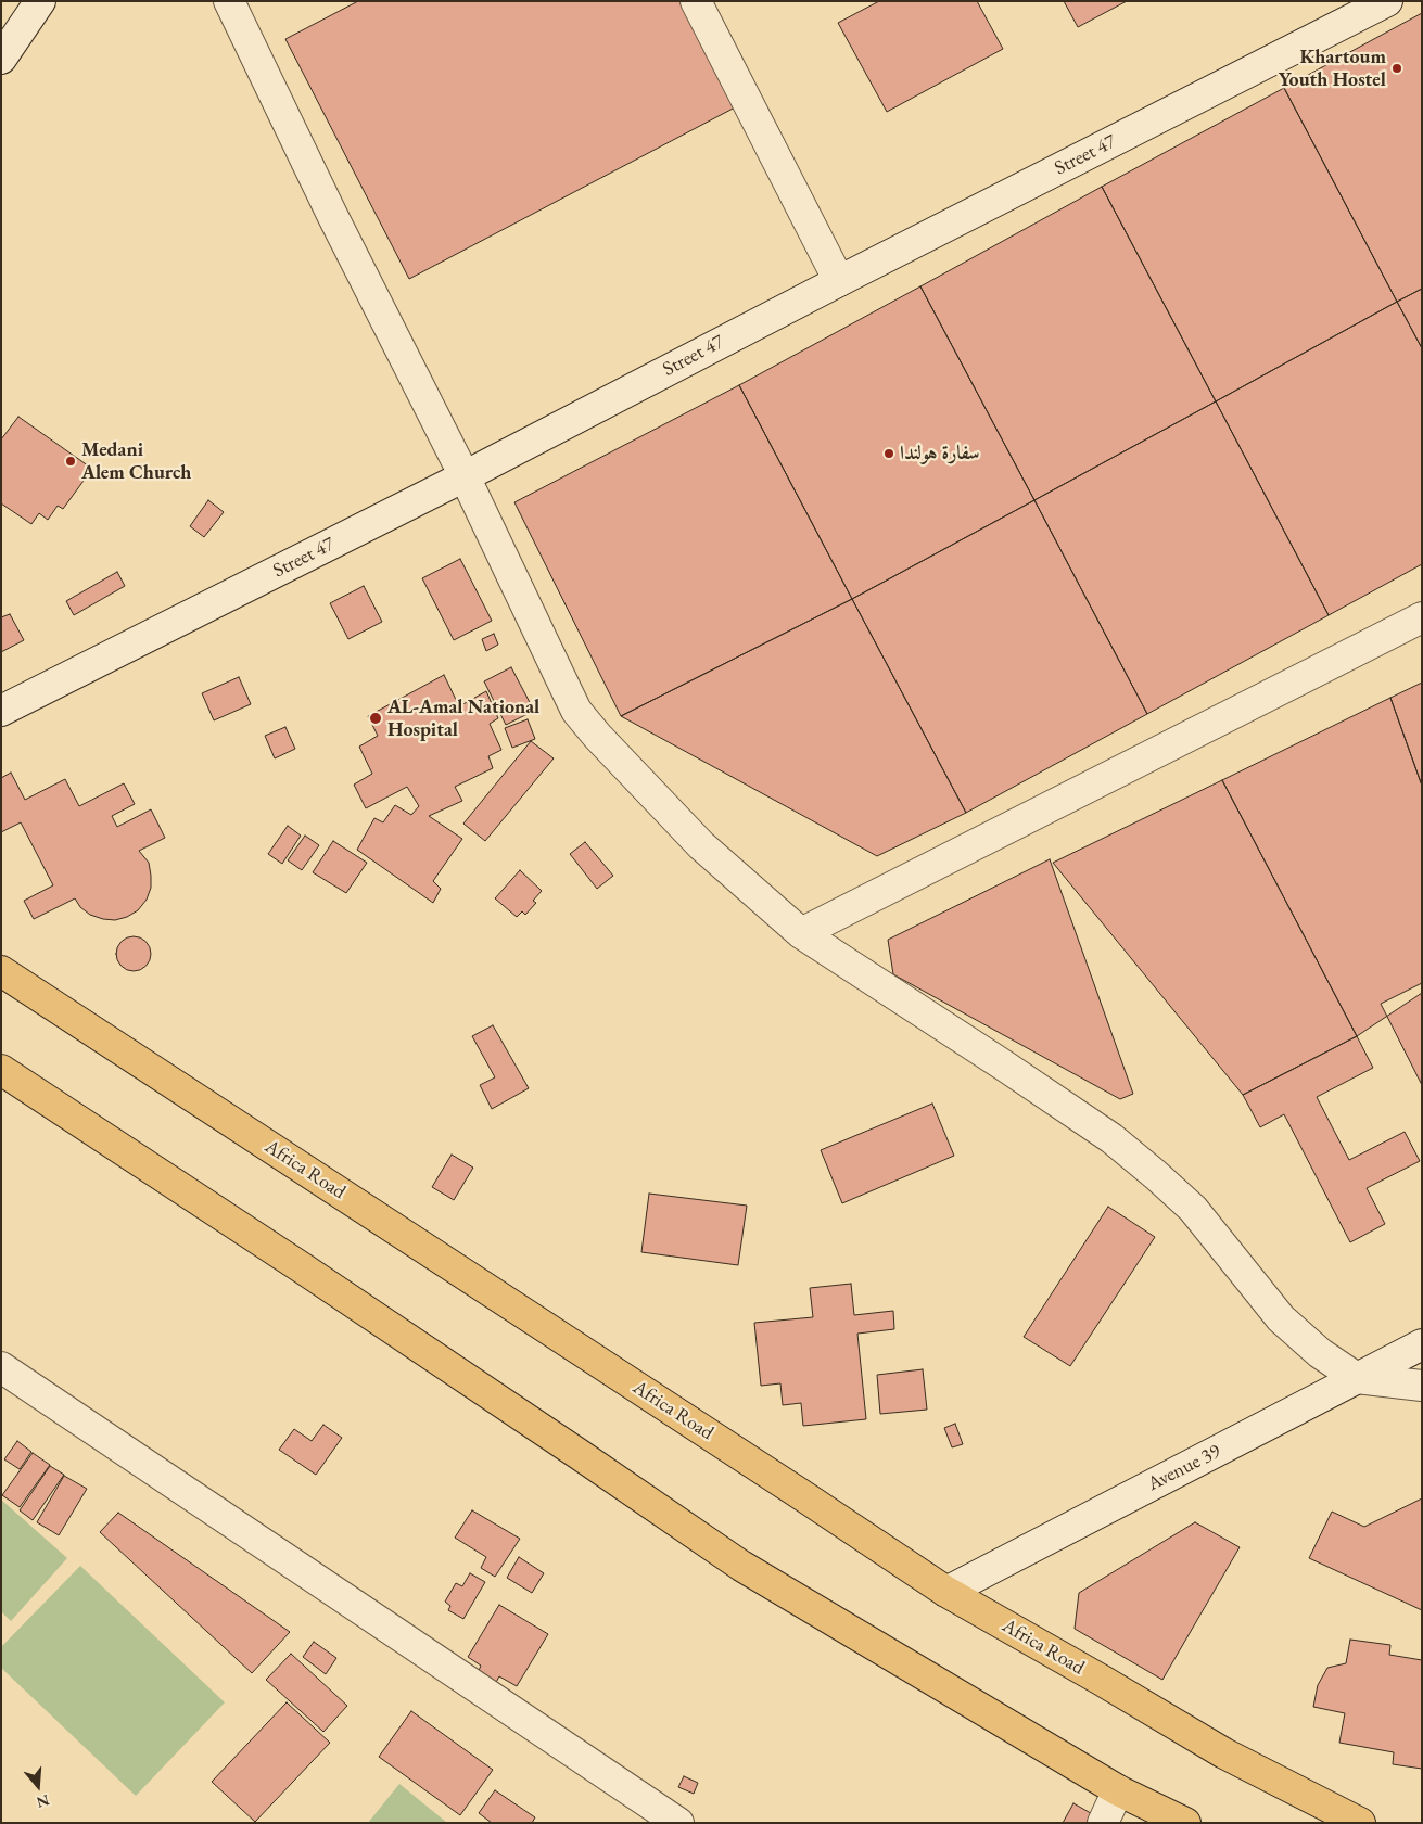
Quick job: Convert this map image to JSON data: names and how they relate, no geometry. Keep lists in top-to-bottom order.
{
  "streets": {
    "highway": ["Africa Road"],
    "street": ["Street 47", "Avenue 39"]
  },
  "crossings": [
    ["Africa Road", "Avenue 39"]
  ],
  "places": [
    "Khartoum Youth Hostel",
    "سفارة هولندا",
    "Medani Alem Church",
    "AL-Amal National Hospital"
  ],
  "north": "bottom"
}
